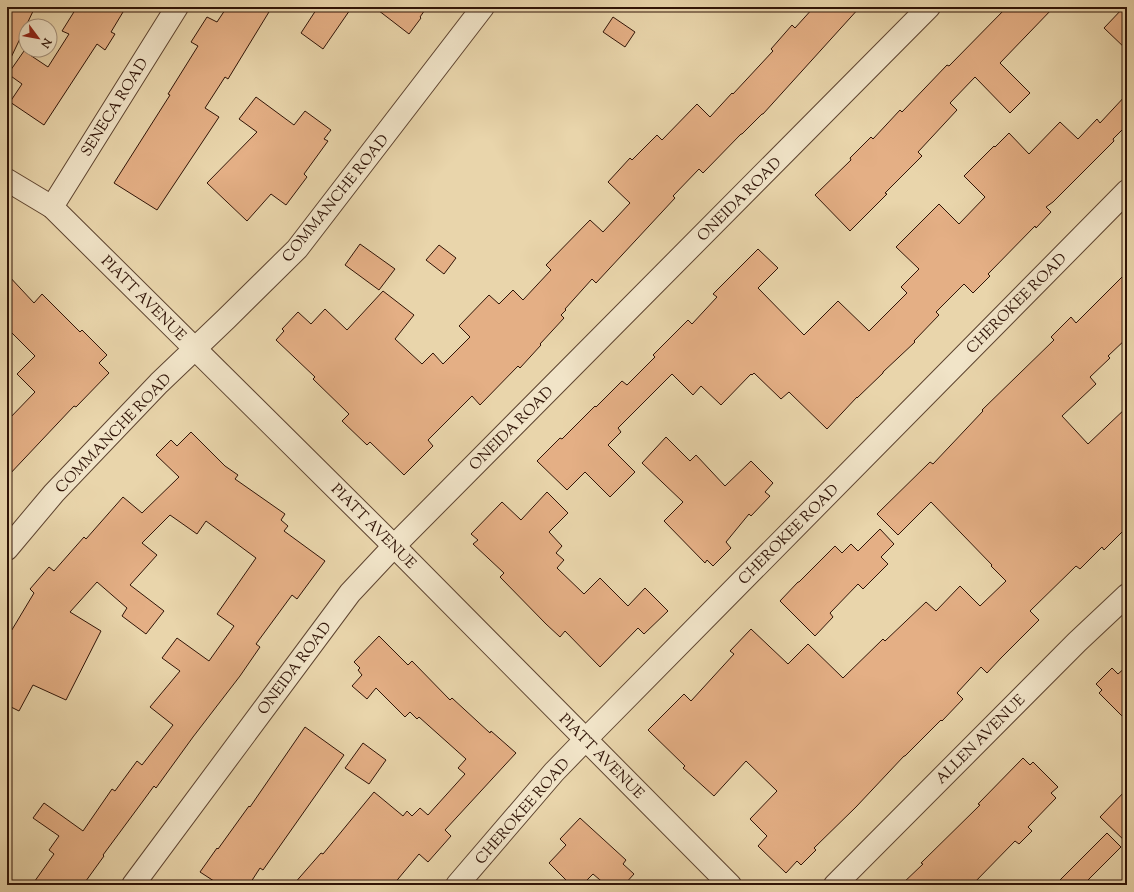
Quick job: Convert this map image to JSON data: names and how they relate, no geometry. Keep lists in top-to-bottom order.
{
  "streets": {
    "street": [
      "SENECA ROAD",
      "COMMANCHE ROAD",
      "ONEIDA ROAD",
      "PIATT AVENUE",
      "CHEROKEE ROAD",
      "ALLEN AVENUE"
    ]
  },
  "crossings": [
    ["SENECA ROAD", "PIATT AVENUE"],
    ["COMMANCHE ROAD", "PIATT AVENUE"],
    ["ONEIDA ROAD", "PIATT AVENUE"],
    ["PIATT AVENUE", "CHEROKEE ROAD"]
  ],
  "north": "bottom right"
}
